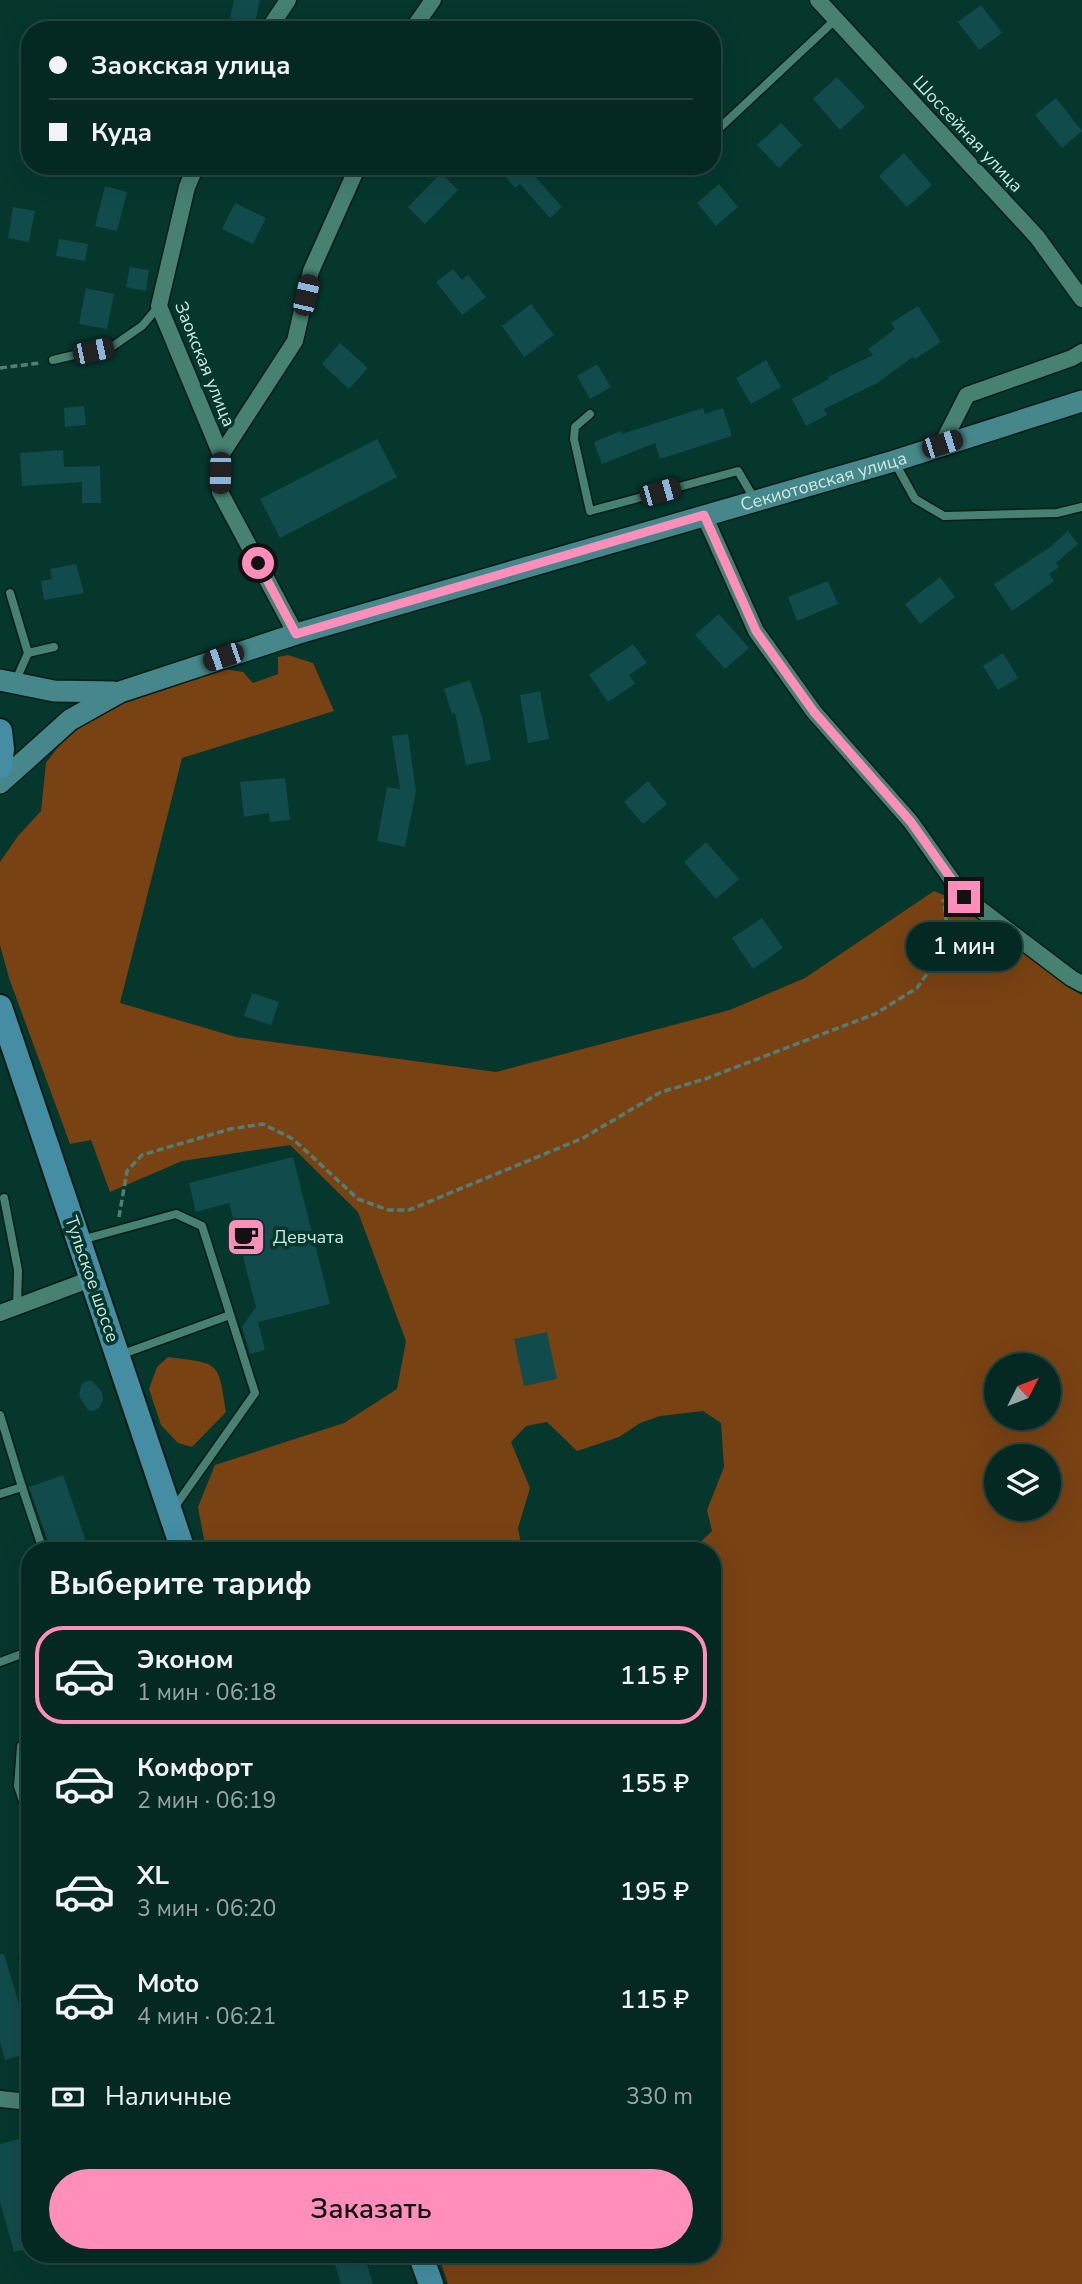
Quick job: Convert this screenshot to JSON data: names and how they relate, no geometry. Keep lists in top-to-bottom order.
{
  "streets": {
    "main road": ["Секиотовская улица", "Тульское шоссе"],
    "street": ["Шоссейная улица", "Заокская улица"]
  },
  "crossings": [
    ["Заокская улица", "Секиотовская улица"]
  ],
  "places": {
    "cafe": ["Девчата"]
  },
  "north": "top right",
  "page": {
    "banner": ["Заокская улица", "Куда"],
    "bubble": "1 мин",
    "heading": "Выберите тариф",
    "list": [
      {
        "name": "Эконом",
        "note": "1 мин · 06:18",
        "value": "115 ₽"
      },
      {
        "name": "Комфорт",
        "note": "2 мин · 06:19",
        "value": "155 ₽"
      },
      {
        "name": "XL",
        "note": "3 мин · 06:20",
        "value": "195 ₽"
      },
      {
        "name": "Moto",
        "note": "4 мин · 06:21",
        "value": "115 ₽"
      }
    ],
    "pay": ["Наличные", "330 m"],
    "buttons": "Заказать"
  }
}
